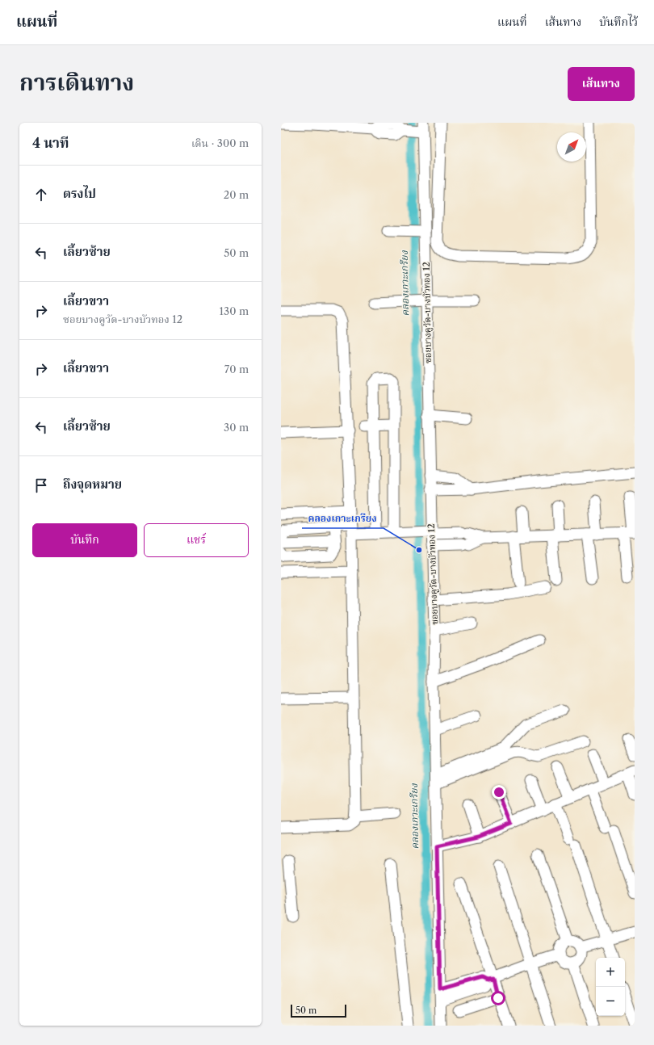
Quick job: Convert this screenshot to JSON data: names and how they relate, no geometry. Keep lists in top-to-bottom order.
{
  "streets": {
    "street": ["ซอยบางคูวัด-บางบัวทอง 12"]
  },
  "water": ["คลองเกาะเกรียง"],
  "places": ["คลองเกาะเกรียง"],
  "scale_bar": "50 m",
  "north": "top right",
  "page": {
    "header": "แผนที่",
    "nav": ["แผนที่", "เส้นทาง", "บันทึกไว้"],
    "title": "การเดินทาง",
    "buttons": [
      "เส้นทาง",
      ["บันทึก", "แชร์"]
    ],
    "heading": ["4 นาที", "เดิน · 300 m"],
    "list": [
      ["ตรงไป", "20 m"],
      ["เลี้ยวซ้าย", "50 m"],
      ["เลี้ยวขวา", "ซอยบางคูวัด-บางบัวทอง 12", "130 m"],
      ["เลี้ยวขวา", "70 m"],
      ["เลี้ยวซ้าย", "30 m"],
      "ถึงจุดหมาย"
    ],
    "map_buttons": ["+", "−"],
    "scale": "50 m"
  }
}
